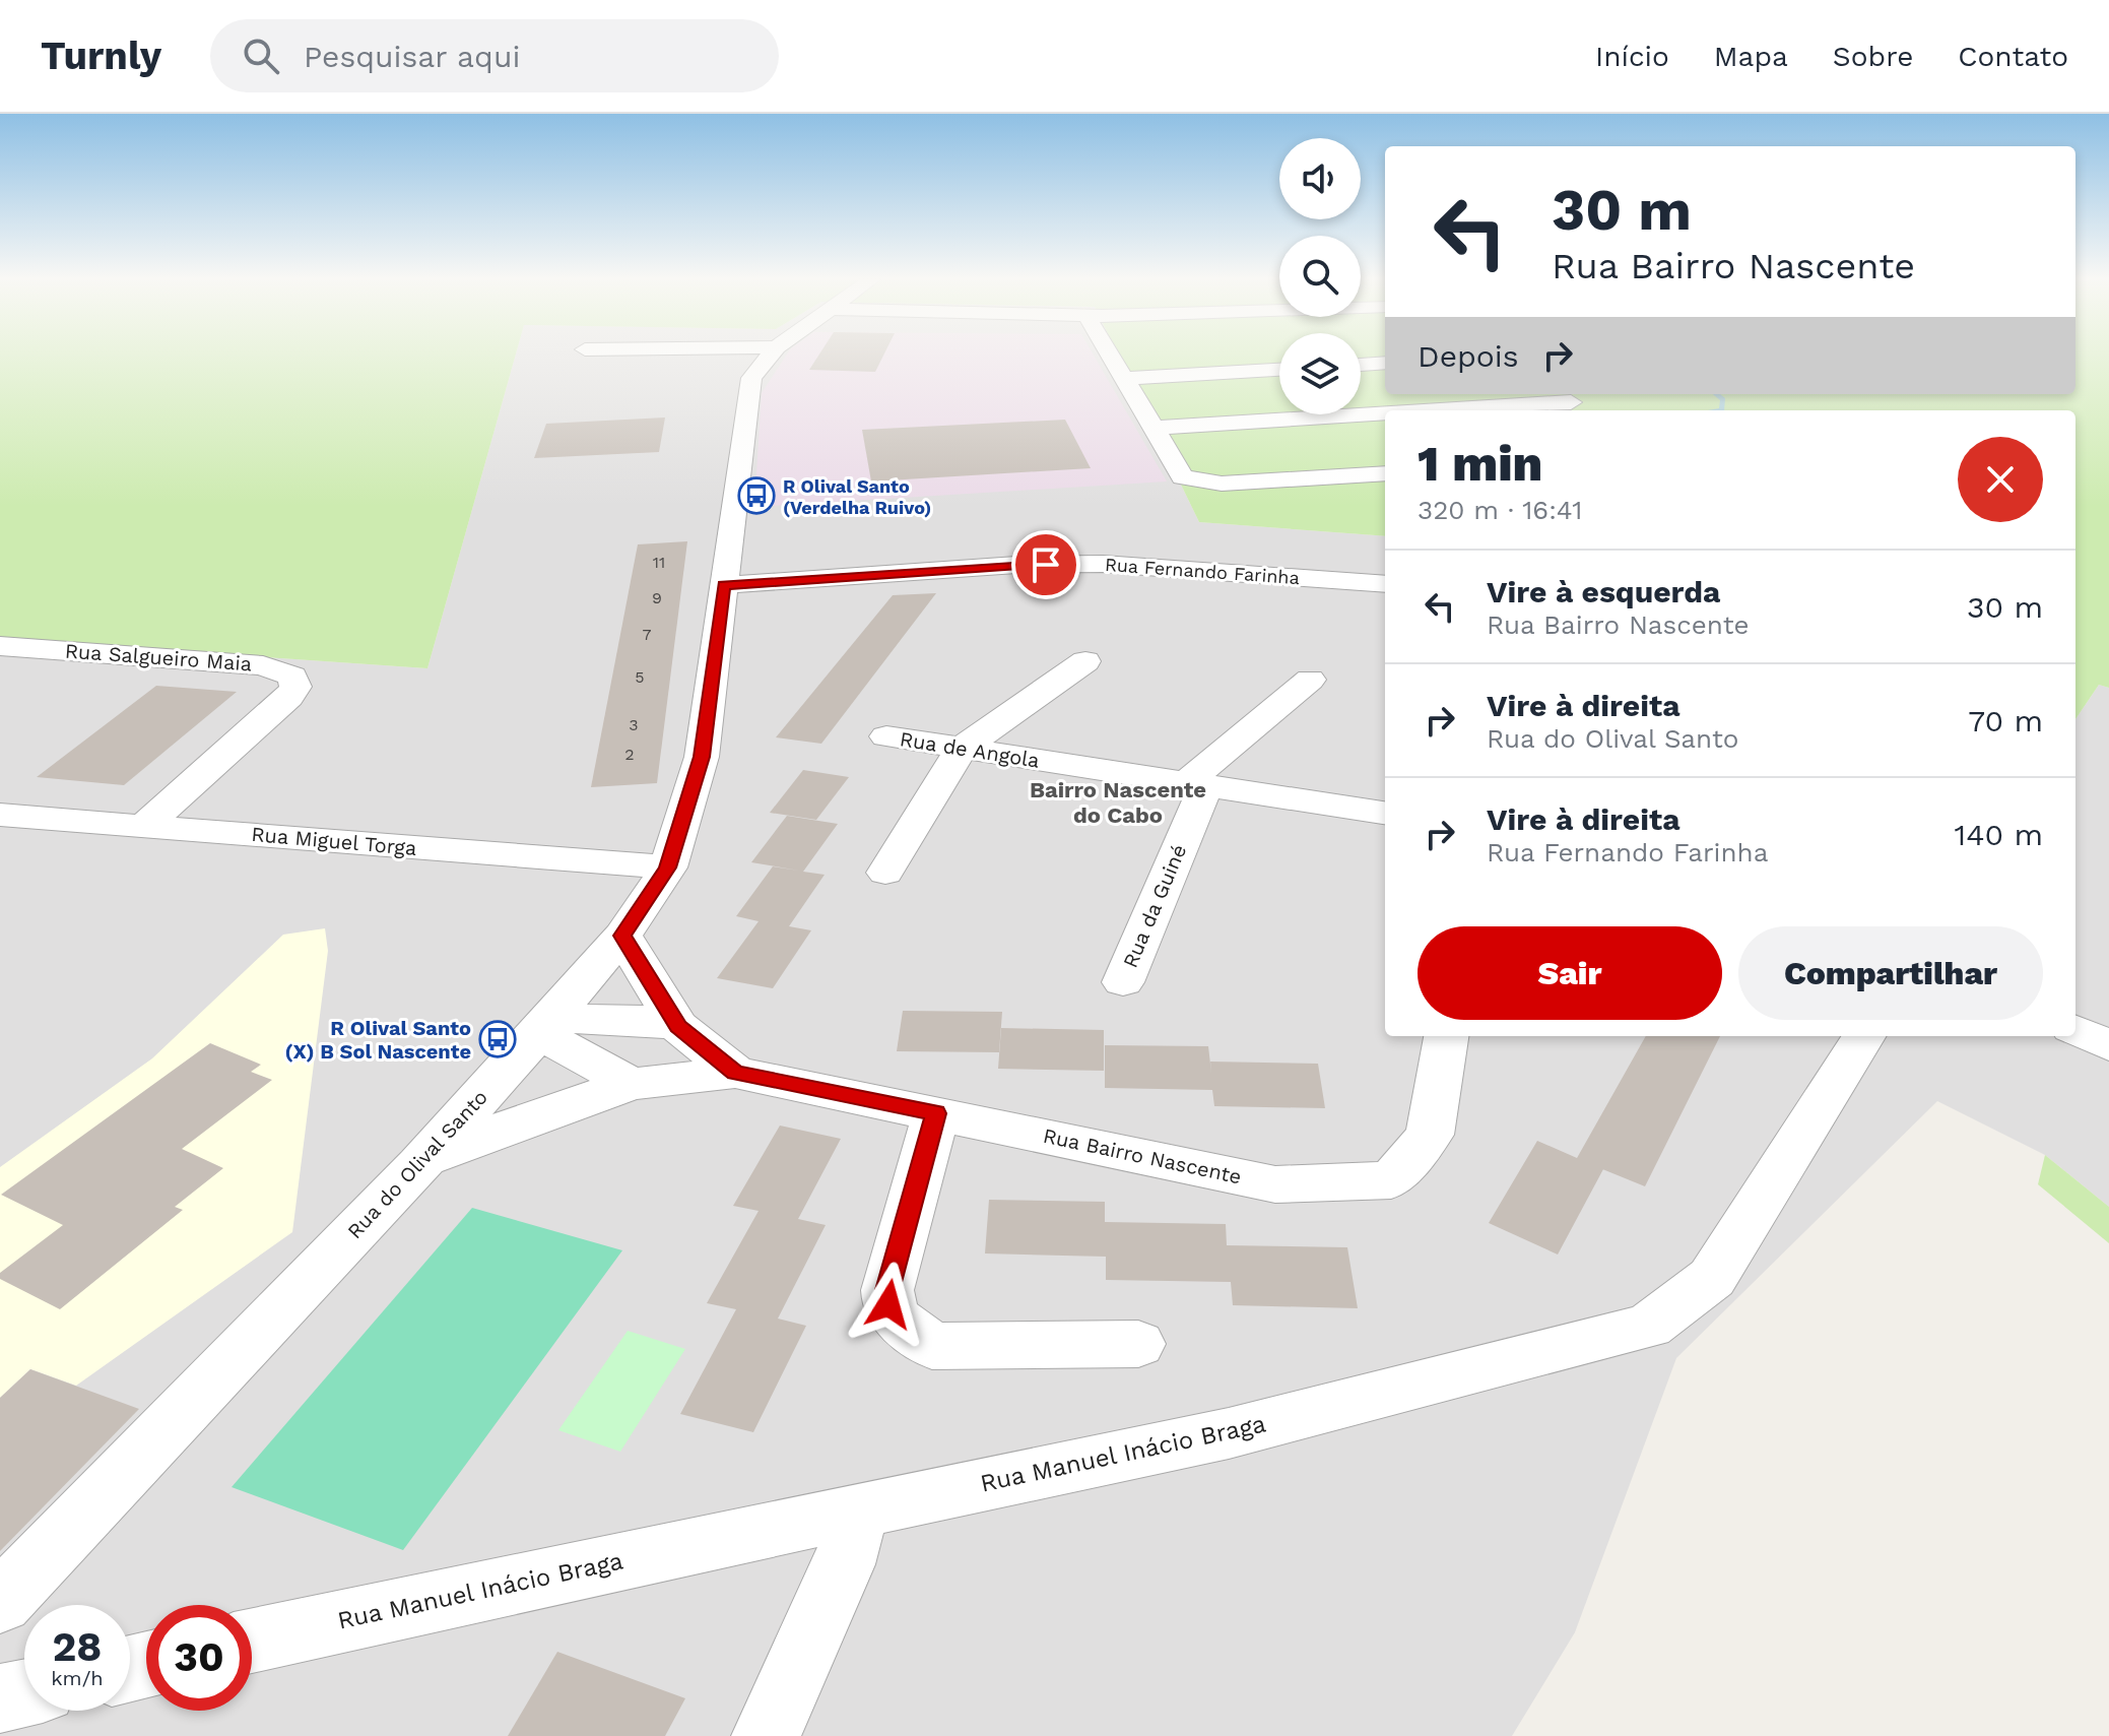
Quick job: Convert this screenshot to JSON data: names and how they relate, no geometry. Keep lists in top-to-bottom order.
{
  "streets": {
    "street": [
      "Rua Fernando Farinha",
      "Rua Salgueiro Maia",
      "Rua de Angola",
      "Rua Miguel Torga",
      "Rua da Guiné",
      "Rua Bairro Nascente",
      "Rua do Olival Santo",
      "Rua Manuel Inácio Braga"
    ]
  },
  "crossings": [
    ["Rua Fernando Farinha", "Rua do Olival Santo"],
    ["Rua Salgueiro Maia", "Rua Miguel Torga"],
    ["Rua de Angola", "Rua da Guiné"],
    ["Rua Miguel Torga", "Rua do Olival Santo"],
    ["Rua Bairro Nascente", "Rua do Olival Santo"]
  ],
  "districts": ["Bairro Nascente do Cabo"],
  "places": {
    "bus stop": ["R Olival Santo (Verdelha Ruivo)", "R Olival Santo (X) B Sol Nascente"]
  },
  "house_numbers": [
    "11",
    "9",
    "7",
    "5",
    "3",
    "2"
  ],
  "page": {
    "header": "Turnly",
    "search": "Pesquisar aqui",
    "nav": [
      "Início",
      "Mapa",
      "Sobre",
      "Contato"
    ],
    "turn": ["30 m", "Rua Bairro Nascente"],
    "then": "Depois",
    "heading": ["1 min", "320 m · 16:41"],
    "list": [
      {
        "name": "Vire à esquerda",
        "note": "Rua Bairro Nascente",
        "value": "30 m"
      },
      {
        "name": "Vire à direita",
        "note": "Rua do Olival Santo",
        "value": "70 m"
      },
      {
        "name": "Vire à direita",
        "note": "Rua Fernando Farinha",
        "value": "140 m"
      }
    ],
    "buttons": ["Sair", "Compartilhar"],
    "speed": "28 km/h",
    "limit": "30"
  }
}
